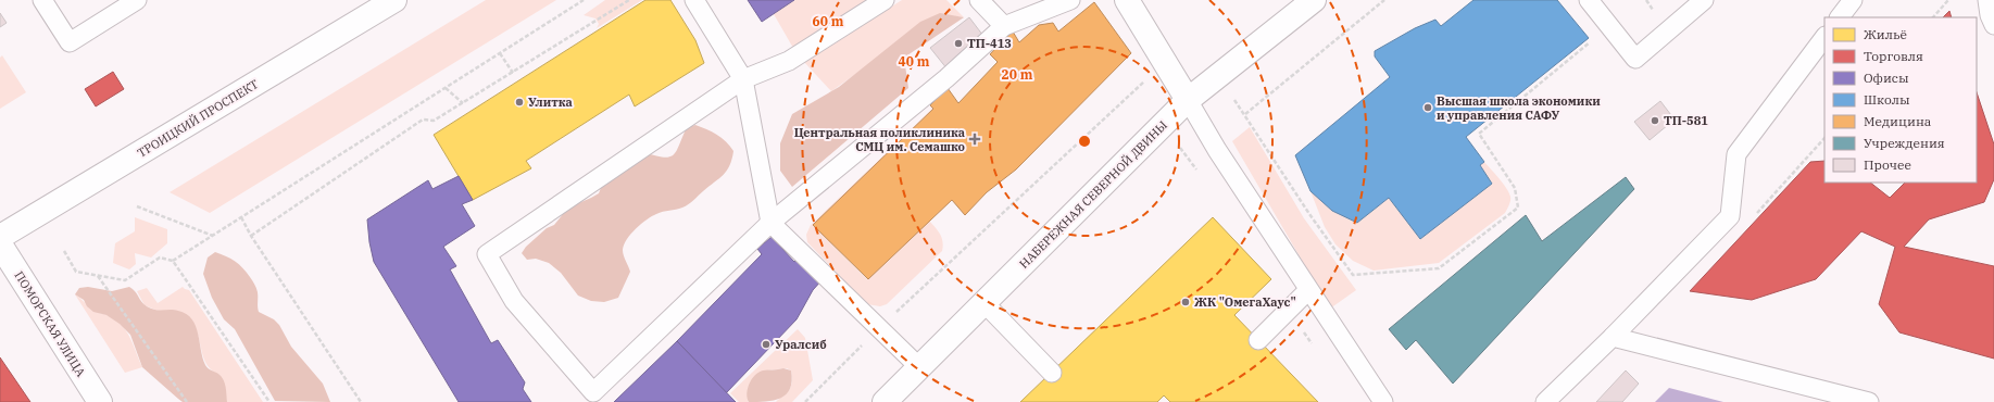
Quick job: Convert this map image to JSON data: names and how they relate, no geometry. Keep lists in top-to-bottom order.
{
  "streets": {
    "street": ["ТРОИЦКИЙ ПРОСПЕКТ", "НАБЕРЕЖНАЯ СЕВЕРНОЙ ДВИНЫ", "ПОМОРСКАЯ УЛИЦА"]
  },
  "places": {
    "other": [
      "ТП-413",
      "Улитка",
      "Высшая школа экономики и управления САФУ",
      "ТП-581",
      "ЖК \"ОмегаХаус\"",
      "Уралсиб"
    ],
    "health": ["Центральная поликлиника СМЦ им. Семашко"]
  },
  "legend": [
    "Жильё",
    "Торговля",
    "Офисы",
    "Школы",
    "Медицина",
    "Учреждения",
    "Прочее"
  ],
  "rings": ["60 m", "40 m", "20 m"]
}
